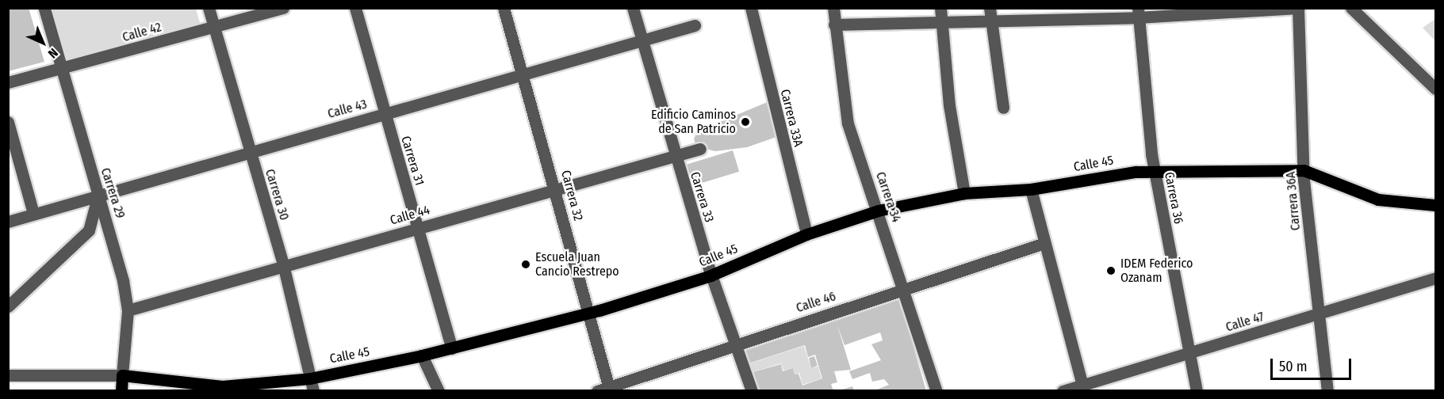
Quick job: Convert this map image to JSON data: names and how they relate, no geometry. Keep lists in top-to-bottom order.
{
  "streets": {
    "main road": ["Calle 45", "Carrera 29"],
    "street": [
      "Calle 42",
      "Calle 43",
      "Carrera 33A",
      "Carrera 31",
      "Carrera 30",
      "Carrera 32",
      "Carrera 33",
      "Carrera 34",
      "Carrera 36",
      "Carrera 36A",
      "Calle 44",
      "Calle 46",
      "Calle 47"
    ]
  },
  "crossings": [
    ["Calle 42", "Carrera 29"],
    ["Calle 42", "Carrera 30"],
    ["Calle 43", "Carrera 31"],
    ["Calle 43", "Carrera 29"],
    ["Calle 43", "Carrera 30"],
    ["Calle 43", "Carrera 32"],
    ["Calle 43", "Carrera 33"],
    ["Carrera 33A", "Calle 45"],
    ["Carrera 31", "Calle 45"],
    ["Carrera 31", "Calle 44"],
    ["Calle 45", "Carrera 29"],
    ["Calle 45", "Carrera 30"],
    ["Calle 45", "Carrera 32"],
    ["Calle 45", "Carrera 33"],
    ["Calle 45", "Carrera 34"],
    ["Calle 45", "Carrera 36"],
    ["Calle 45", "Carrera 36A"],
    ["Carrera 29", "Calle 44"],
    ["Carrera 30", "Calle 44"],
    ["Carrera 32", "Calle 44"],
    ["Carrera 32", "Calle 46"],
    ["Carrera 33", "Calle 44"],
    ["Carrera 33", "Calle 46"],
    ["Carrera 34", "Calle 46"],
    ["Carrera 36", "Calle 47"],
    ["Carrera 36A", "Calle 47"]
  ],
  "places": ["Edificio Caminos de San Patricio", "Escuela Juan Cancio Restrepo", "IDEM Federico Ozanam"],
  "scale_bar": "50 m",
  "north": "bottom right"
}
